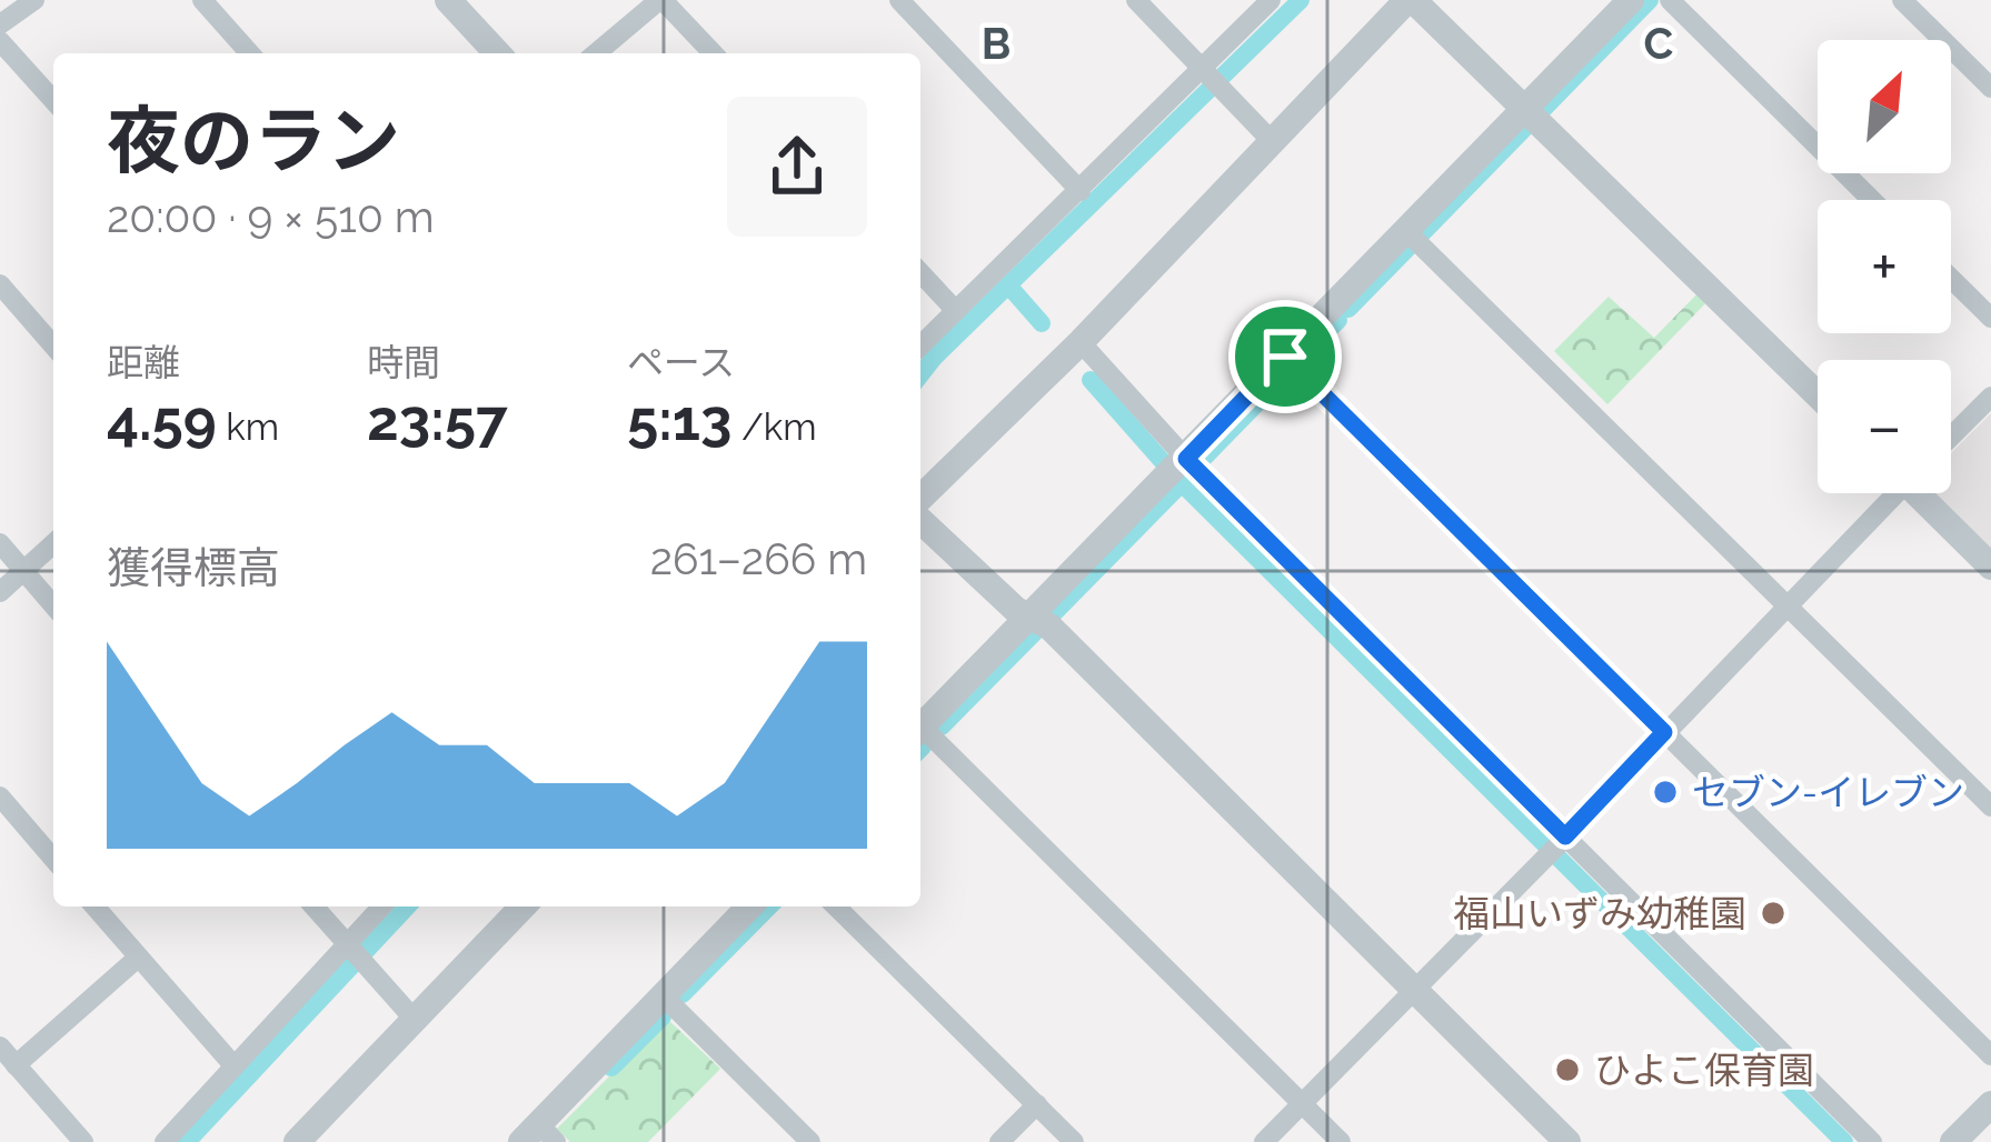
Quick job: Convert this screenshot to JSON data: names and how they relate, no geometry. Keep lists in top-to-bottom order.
{
  "places": ["セブン-イレブン", "福山いずみ幼稚園", "ひよこ保育園"],
  "north": "top right",
  "page": {
    "map_buttons": ["+", "−"],
    "heading": ["夜のラン", "20:00 · 9 × 510 m"],
    "stats": [
      ["距離", "4.59 km"],
      ["時間", "23:57"],
      ["ペース", "5:13 /km"]
    ],
    "chart": ["獲得標高", "261–266 m"]
  },
  "grid": {
    "columns": ["B", "C"]
  }
}
